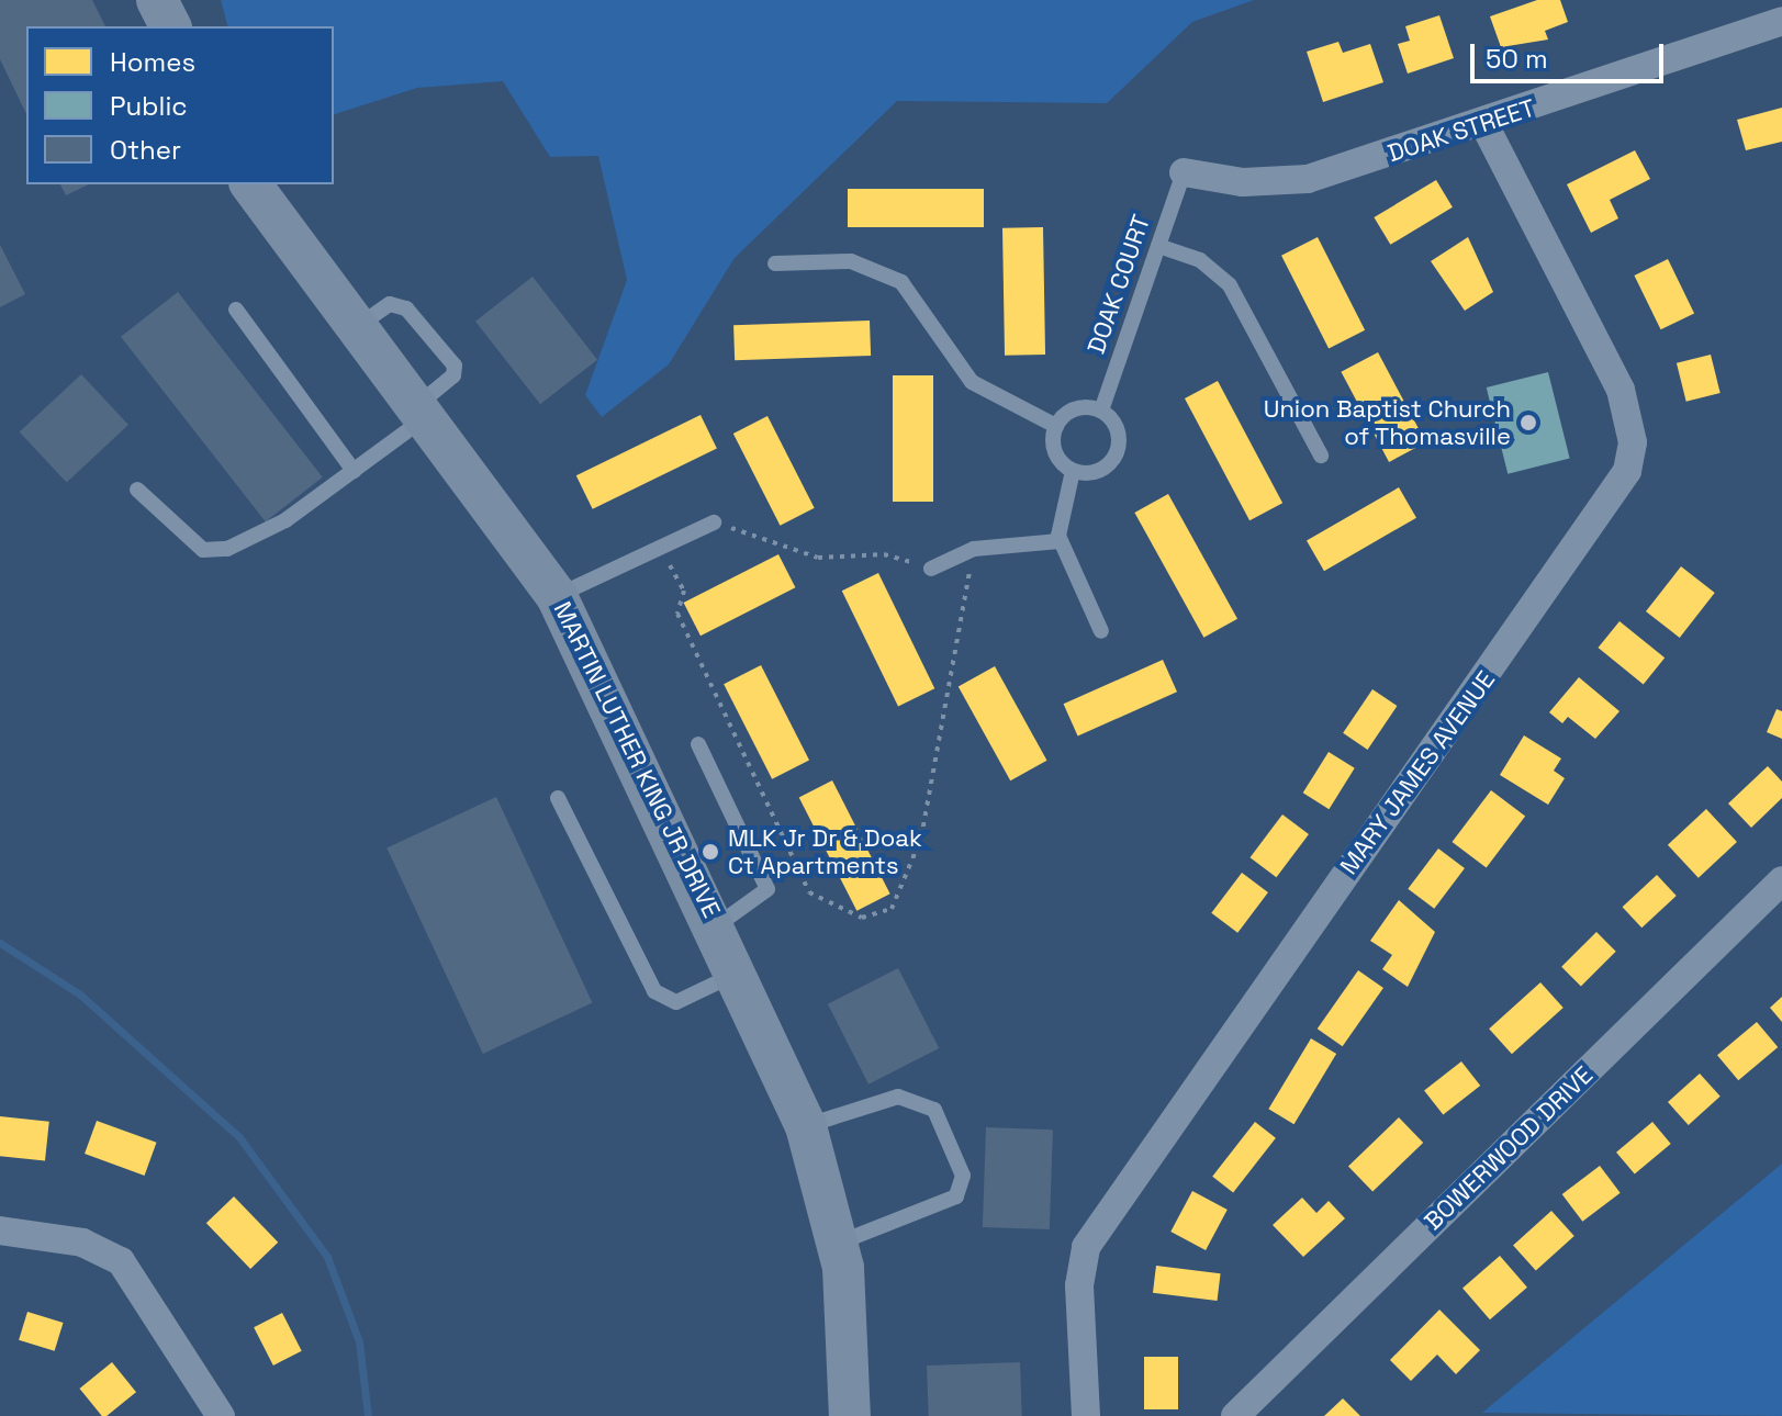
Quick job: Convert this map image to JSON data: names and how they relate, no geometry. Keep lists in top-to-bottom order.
{
  "streets": {
    "street": [
      "DOAK STREET",
      "MARTIN LUTHER KING JR DRIVE",
      "MARY JAMES AVENUE",
      "BOWERWOOD DRIVE"
    ],
    "lane": ["DOAK COURT"]
  },
  "crossings": [
    ["DOAK STREET", "DOAK COURT"],
    ["DOAK STREET", "MARY JAMES AVENUE"]
  ],
  "places": ["Union Baptist Church of Thomasville", "MLK Jr Dr & Doak Ct Apartments"],
  "legend": ["Homes", "Public", "Other"],
  "scale_bar": "50 m"
}
